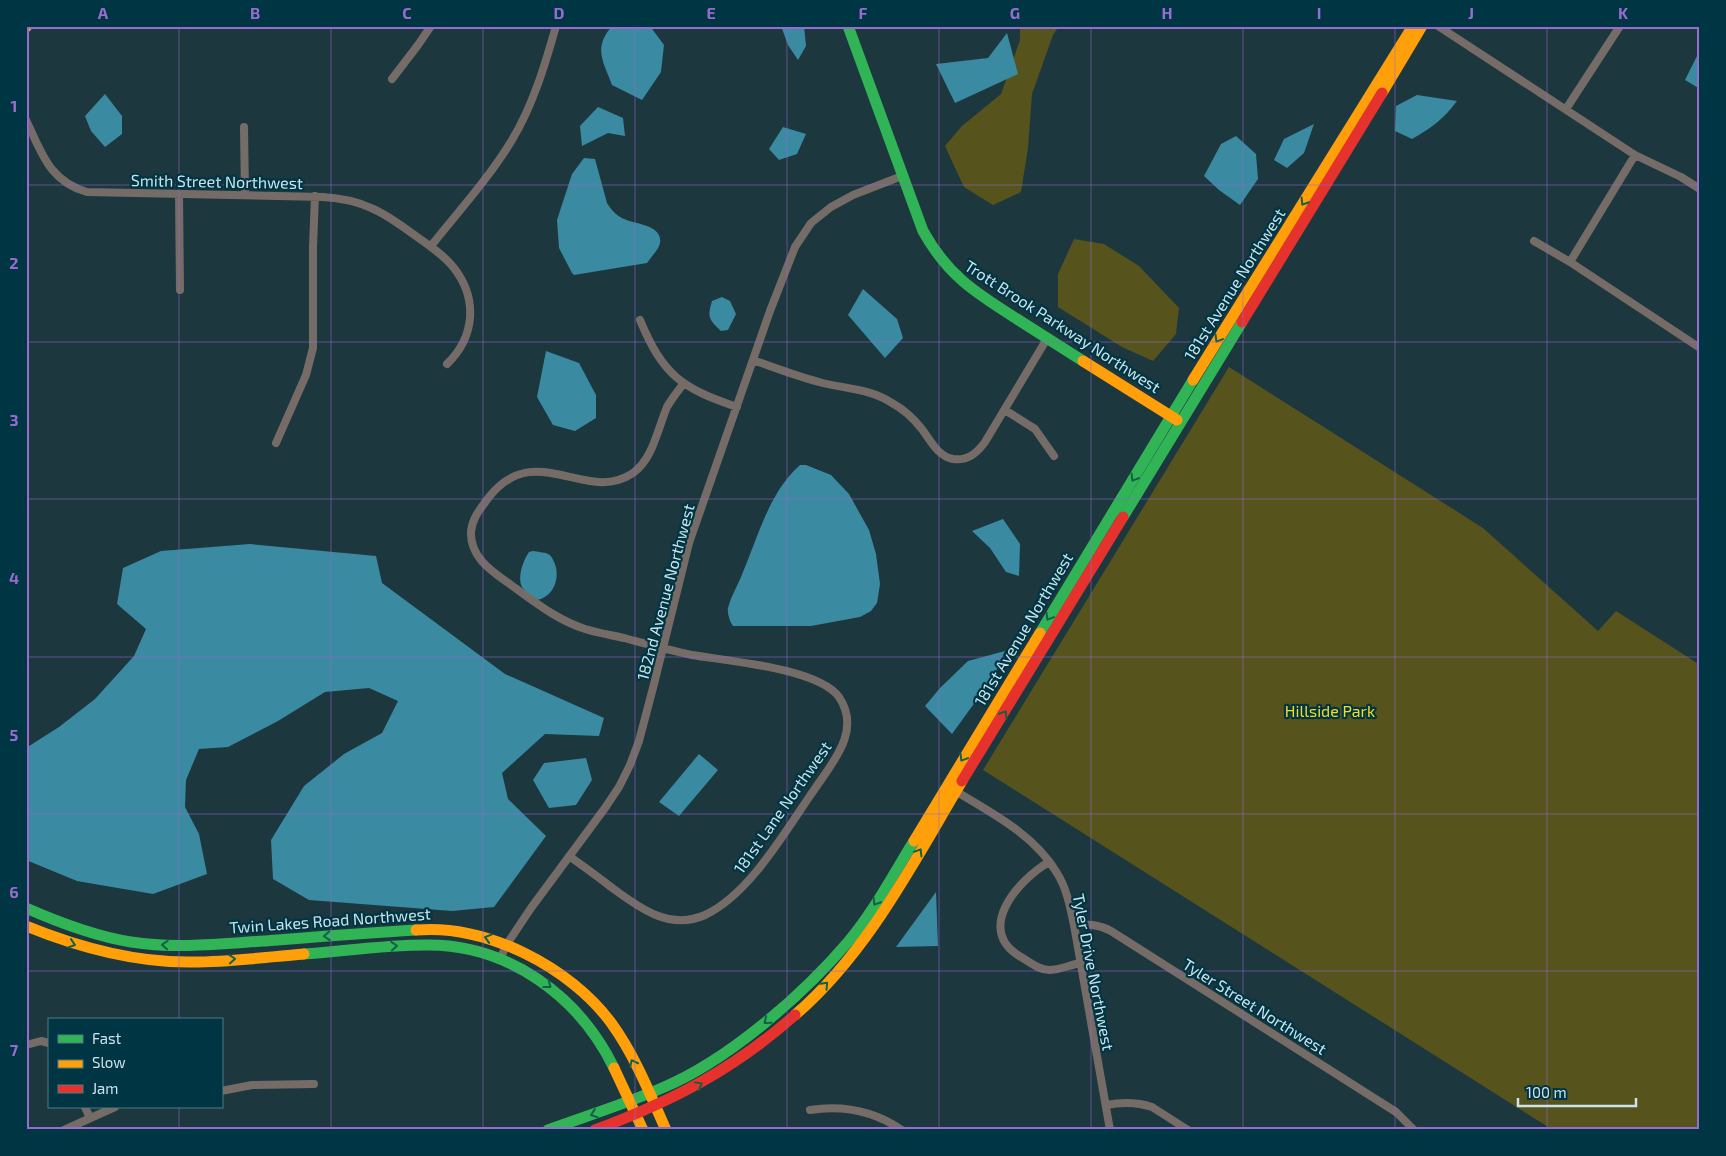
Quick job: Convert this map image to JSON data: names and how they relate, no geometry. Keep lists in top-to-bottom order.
{
  "streets": {
    "main road": ["181st Avenue Northwest", "Trott Brook Parkway Northwest", "Twin Lakes Road Northwest"],
    "street": [
      "Smith Street Northwest",
      "182nd Avenue Northwest",
      "181st Lane Northwest",
      "Tyler Drive Northwest",
      "Tyler Street Northwest"
    ]
  },
  "crossings": [
    ["181st Avenue Northwest", "Trott Brook Parkway Northwest"],
    ["181st Avenue Northwest", "Twin Lakes Road Northwest"],
    ["181st Avenue Northwest", "Tyler Drive Northwest"],
    ["Trott Brook Parkway Northwest", "182nd Avenue Northwest"],
    ["182nd Avenue Northwest", "181st Lane Northwest"],
    ["182nd Avenue Northwest", "Twin Lakes Road Northwest"],
    ["Tyler Drive Northwest", "Tyler Street Northwest"]
  ],
  "parks": ["Hillside Park"],
  "legend": ["Fast", "Slow", "Jam"],
  "scale_bar": "100 m",
  "grid": {
    "columns": [
      "A",
      "B",
      "C",
      "D",
      "E",
      "F",
      "G",
      "H",
      "I",
      "J",
      "K"
    ],
    "rows": [
      "1",
      "2",
      "3",
      "4",
      "5",
      "6",
      "7"
    ]
  }
}
